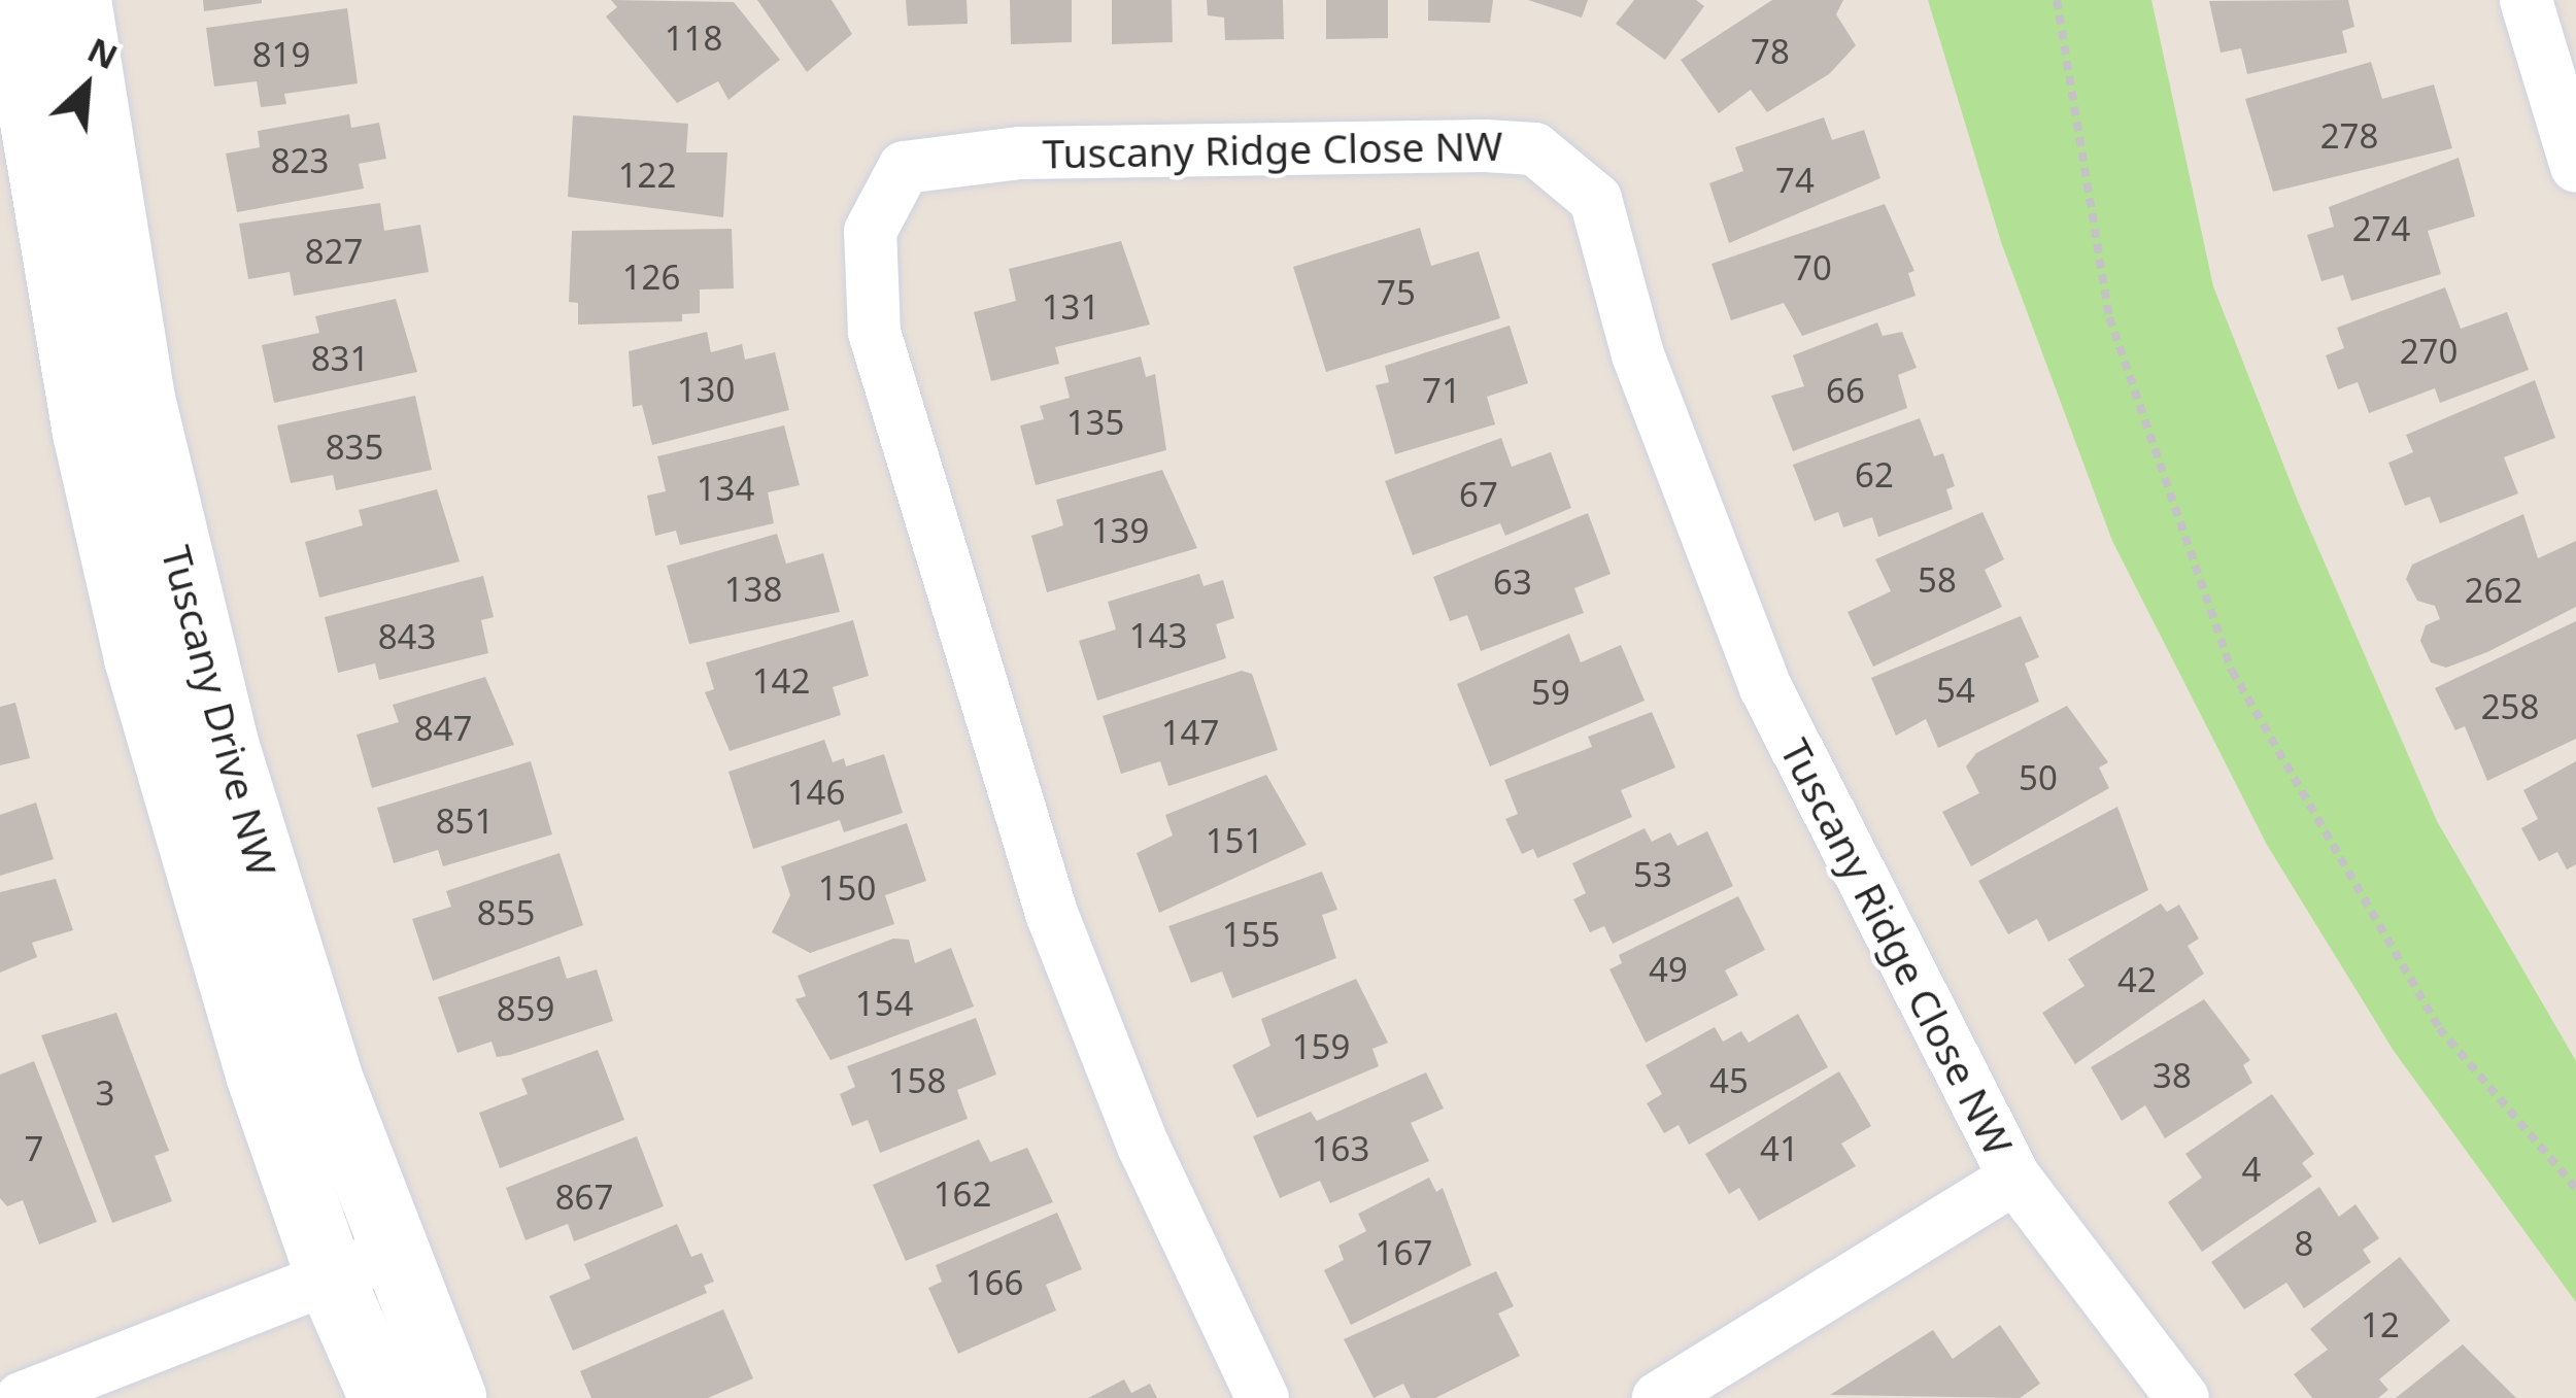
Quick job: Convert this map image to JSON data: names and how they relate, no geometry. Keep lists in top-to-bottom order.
{
  "streets": {
    "street": ["Tuscany Ridge Close NW", "Tuscany Drive NW"]
  },
  "house_numbers": [
    "118",
    "78",
    "819",
    "278",
    "823",
    "122",
    "74",
    "274",
    "827",
    "70",
    "126",
    "75",
    "131",
    "270",
    "831",
    "130",
    "71",
    "66",
    "135",
    "835",
    "62",
    "134",
    "67",
    "139",
    "58",
    "63",
    "138",
    "262",
    "143",
    "843",
    "142",
    "54",
    "59",
    "258",
    "847",
    "147",
    "50",
    "146",
    "851",
    "151",
    "53",
    "150",
    "855",
    "155",
    "49",
    "42",
    "154",
    "859",
    "159",
    "38",
    "158",
    "45",
    "3",
    "7",
    "163",
    "41",
    "4",
    "162",
    "867",
    "8",
    "167",
    "166",
    "12"
  ],
  "north": "top right"
}
